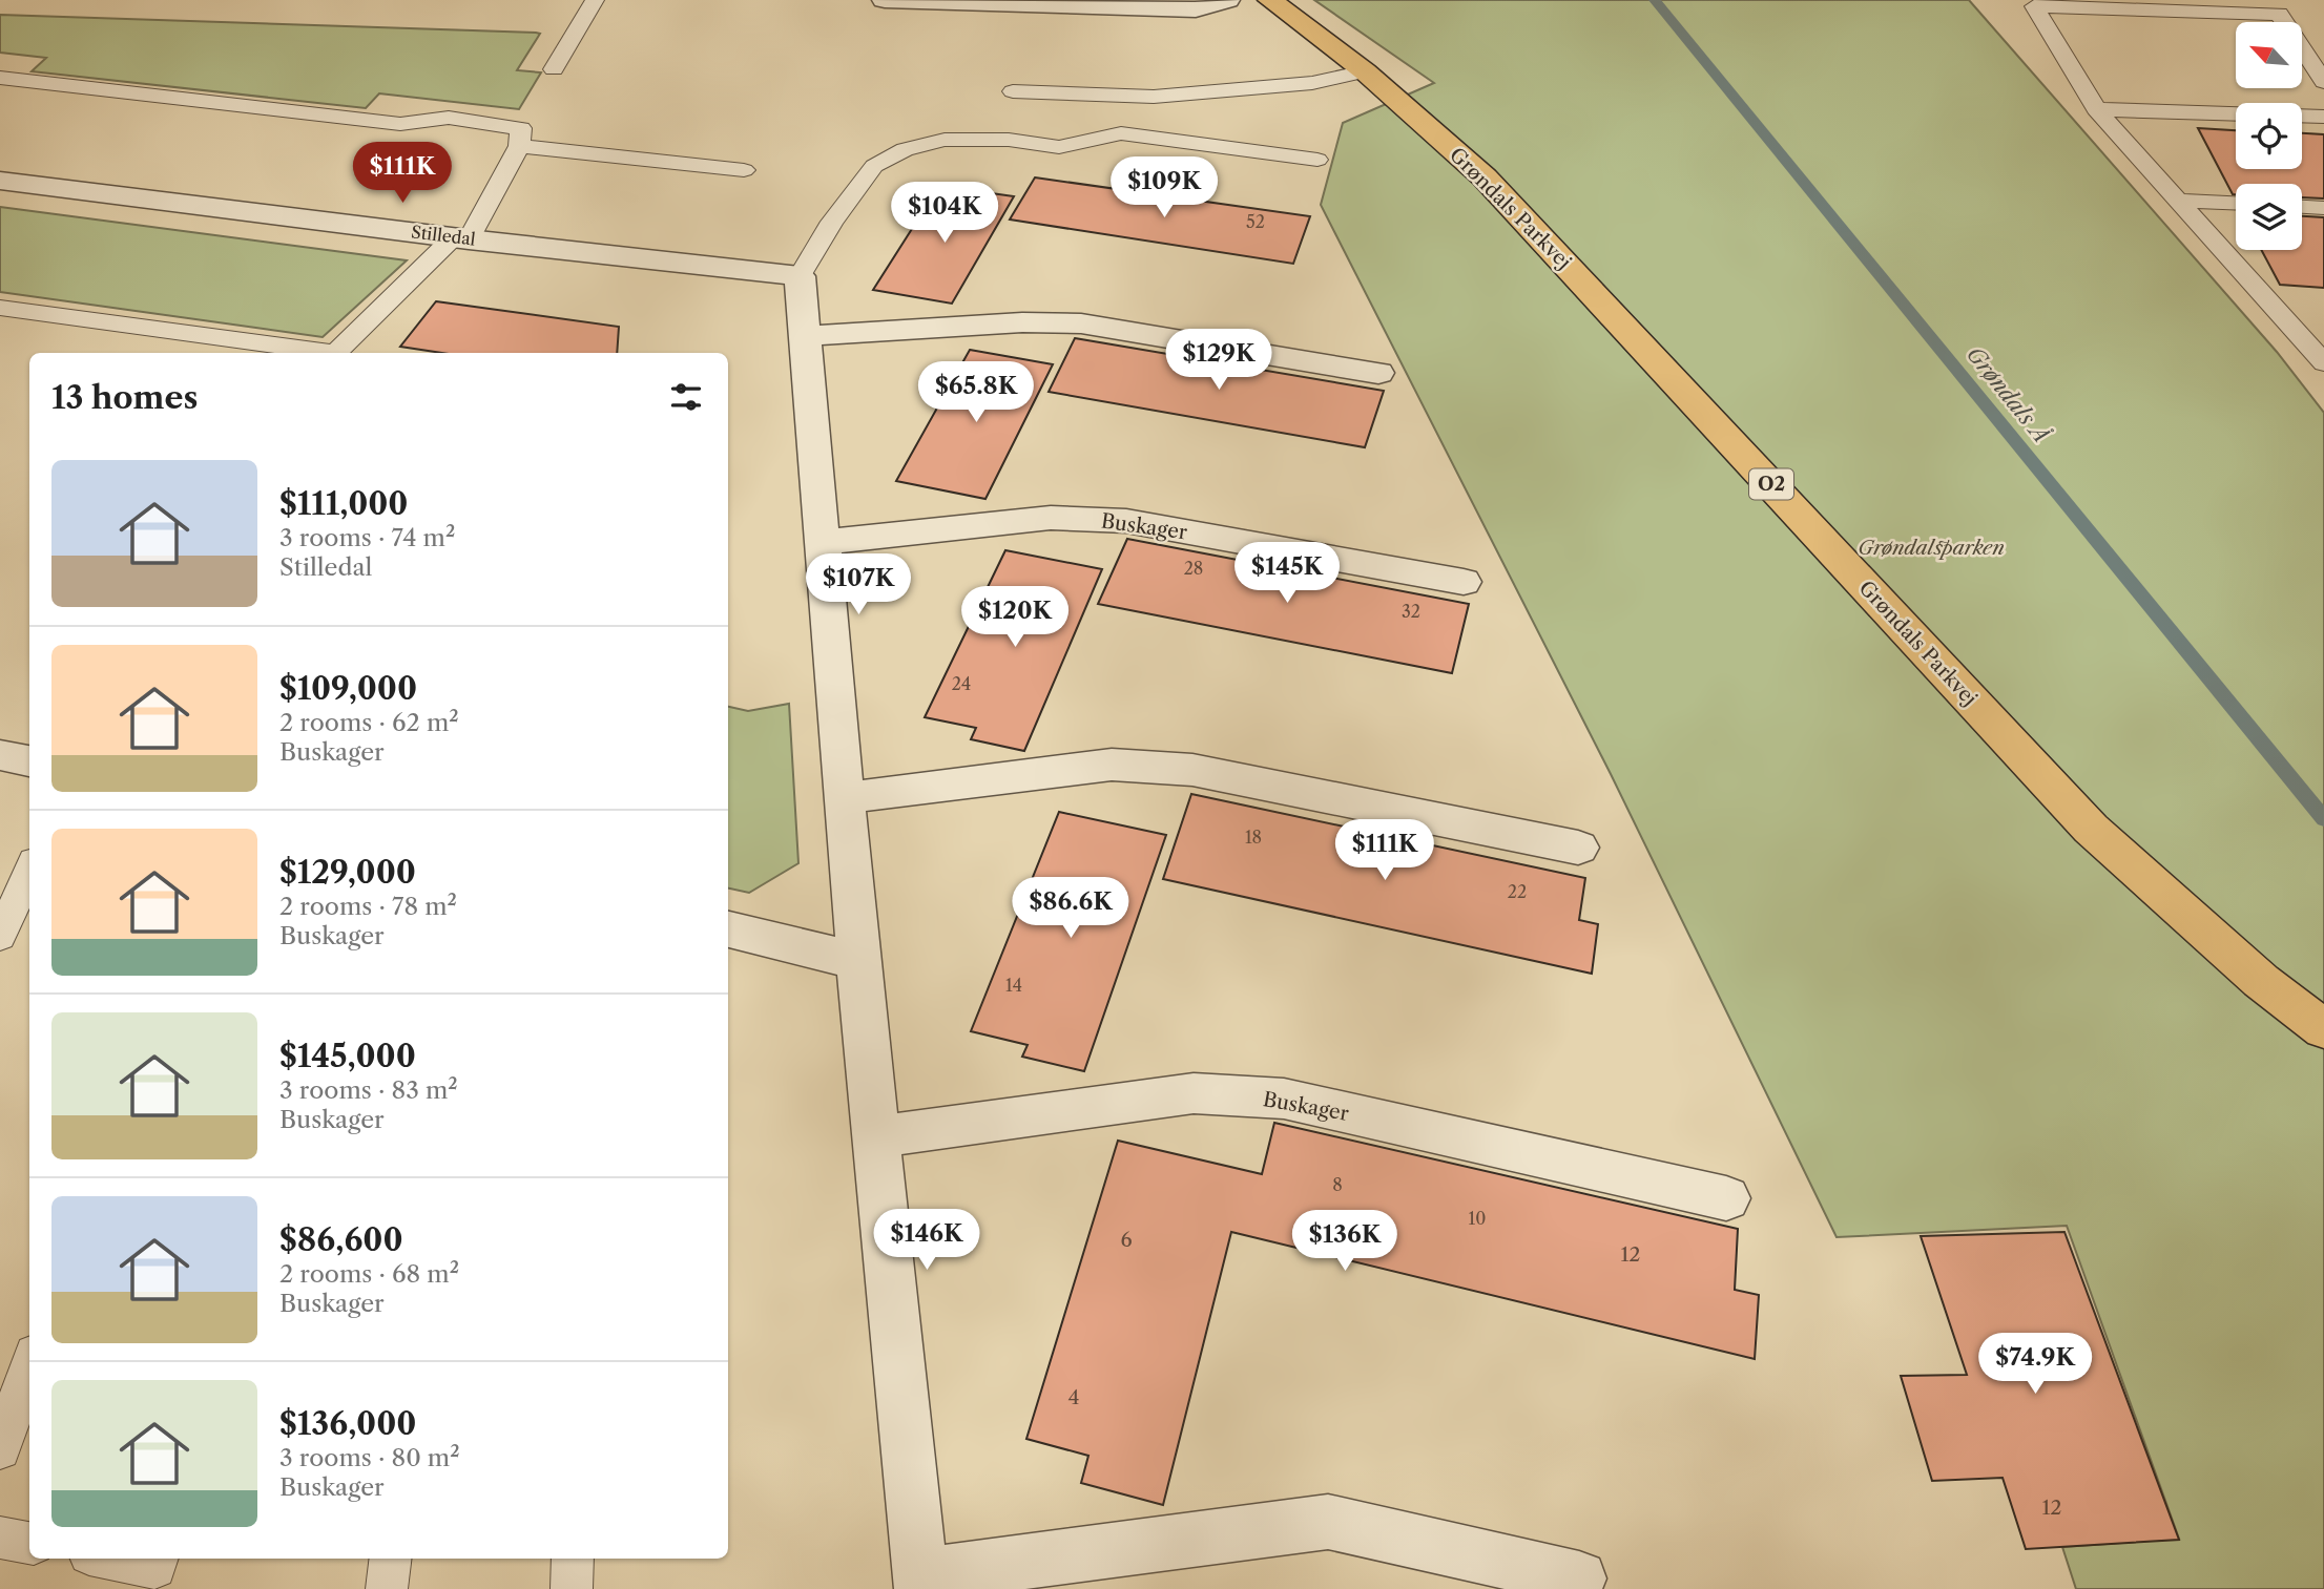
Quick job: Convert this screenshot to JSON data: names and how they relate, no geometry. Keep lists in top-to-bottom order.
{
  "streets": {
    "main road": ["Grøndals Parkvej", "O2"],
    "street": ["Stilledal", "Buskager"]
  },
  "water": ["Grøndals Å"],
  "parks": ["Grøndalsparken"],
  "house_numbers": [
    "52",
    "28",
    "32",
    "24",
    "18",
    "22",
    "14",
    "8",
    "10",
    "6",
    "12",
    "4",
    "12"
  ],
  "north": "top left",
  "page": {
    "price": [
      "$111K",
      "$109K",
      "$104K",
      "$129K",
      "$65.8K",
      "$145K",
      "$107K",
      "$120K",
      "$111K",
      "$86.6K",
      "$146K",
      "$136K",
      "$74.9K"
    ],
    "heading": "13 homes",
    "list": [
      {
        "name": "$111,000",
        "note": "3 rooms · 74 m² · Stilledal"
      },
      {
        "name": "$109,000",
        "note": "2 rooms · 62 m² · Buskager"
      },
      {
        "name": "$129,000",
        "note": "2 rooms · 78 m² · Buskager"
      },
      {
        "name": "$145,000",
        "note": "3 rooms · 83 m² · Buskager"
      },
      {
        "name": "$86,600",
        "note": "2 rooms · 68 m² · Buskager"
      },
      {
        "name": "$136,000",
        "note": "3 rooms · 80 m² · Buskager"
      }
    ]
  }
}
